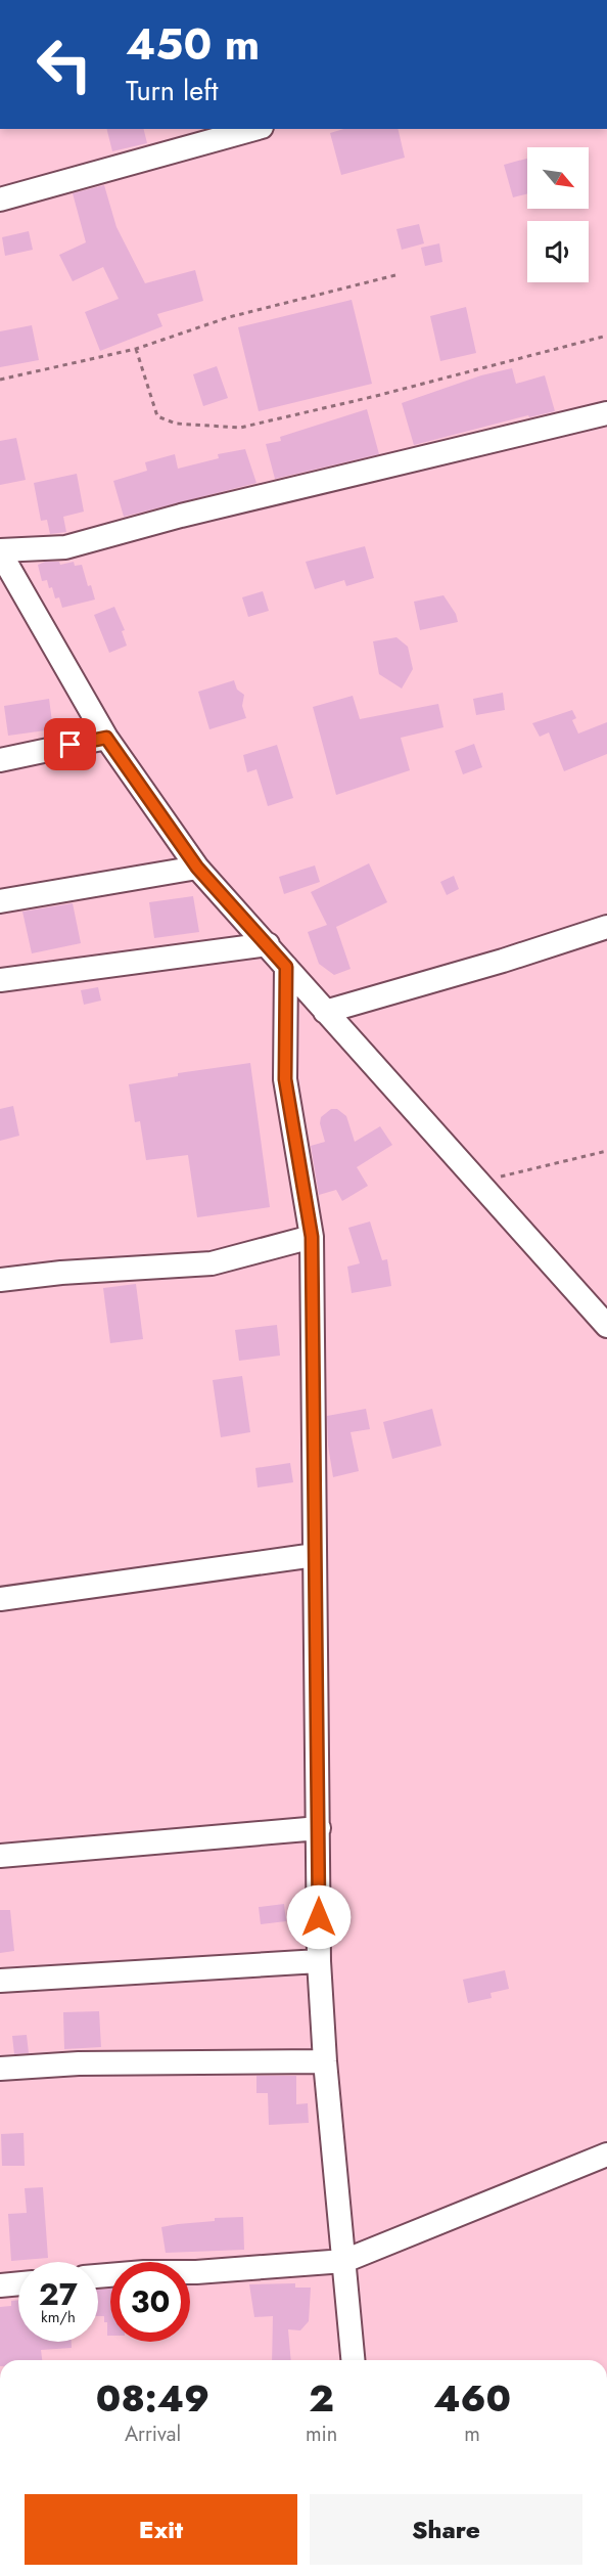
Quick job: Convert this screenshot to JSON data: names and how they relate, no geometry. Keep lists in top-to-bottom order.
{
  "north": "bottom right",
  "page": {
    "turn": ["450 m", "Turn left"],
    "speed": "27 km/h",
    "limit": "30",
    "eta": [
      "08:49",
      "Arrival",
      "2",
      "min",
      "460",
      "m"
    ],
    "buttons": ["Exit", "Share"]
  }
}
